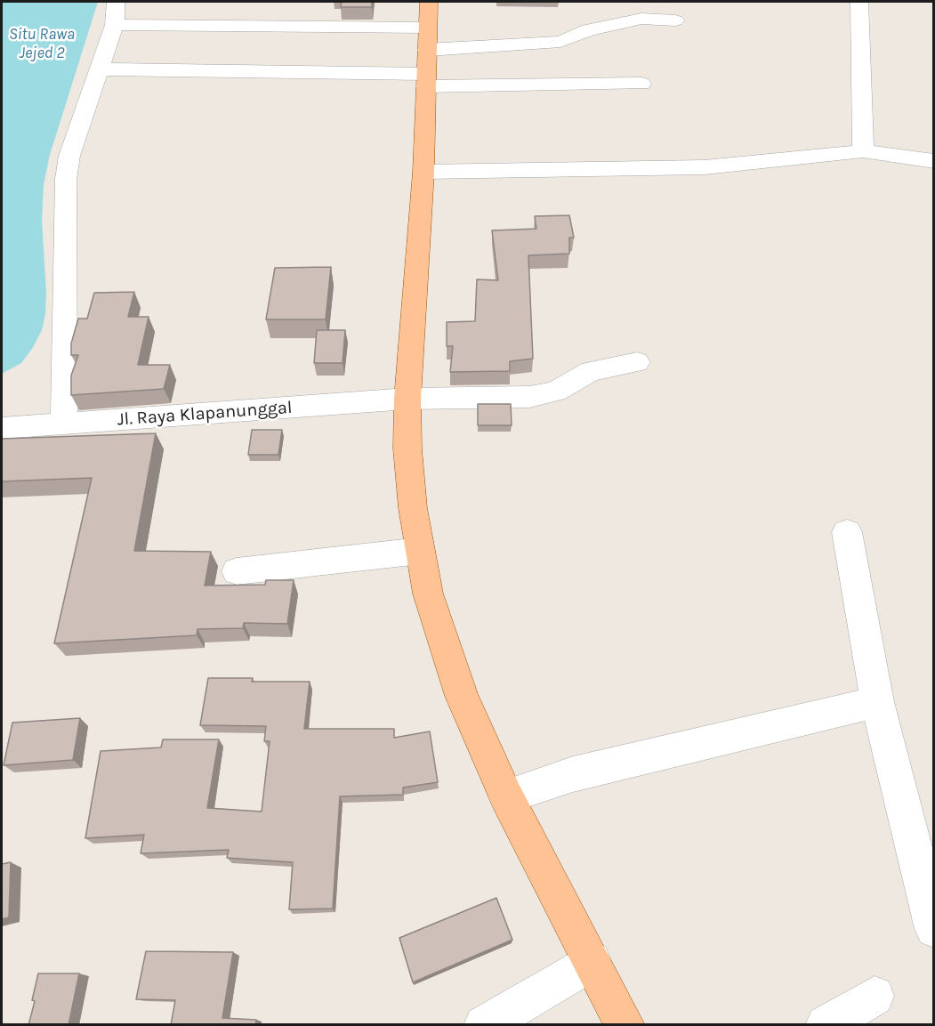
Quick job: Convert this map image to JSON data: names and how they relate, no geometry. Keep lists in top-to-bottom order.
{
  "streets": {
    "street": ["Jl. Raya Klapanunggal"]
  },
  "water": ["Situ Rawa Jejed 2"]
}
